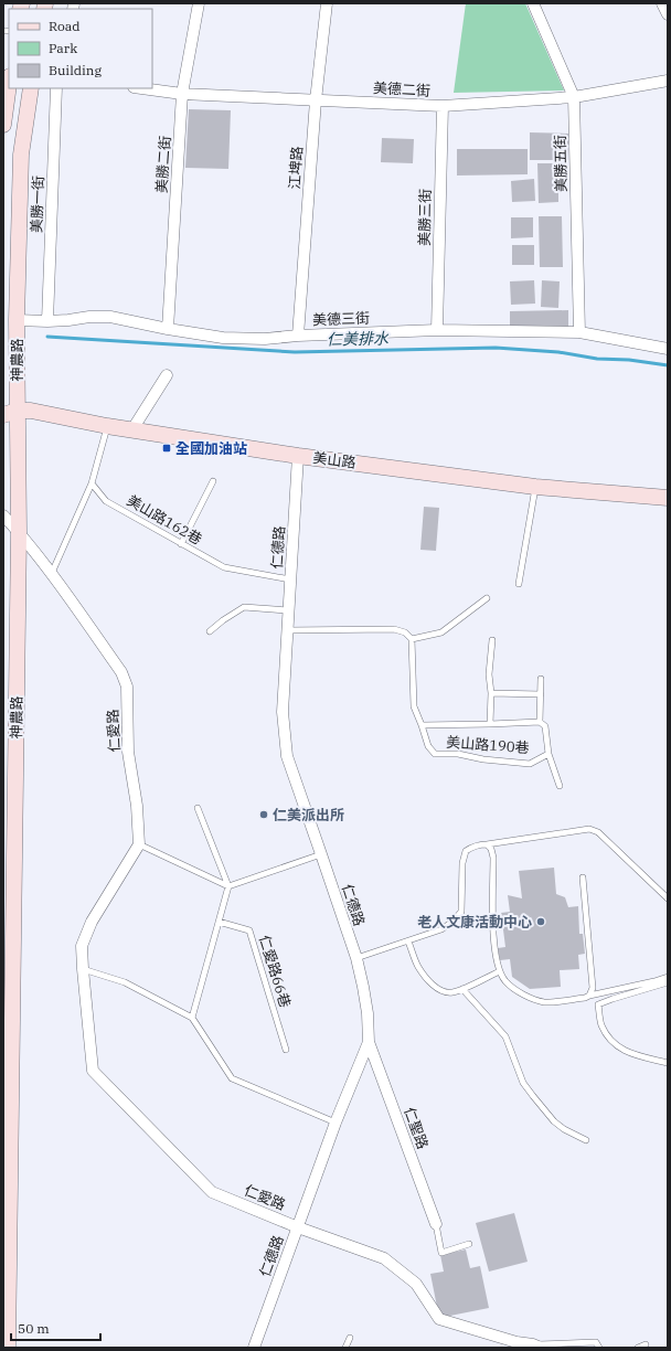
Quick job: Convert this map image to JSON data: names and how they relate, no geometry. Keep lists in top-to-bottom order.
{
  "streets": {
    "street": [
      "美德二街",
      "美勝五街",
      "美勝二街",
      "江埤路",
      "美勝一街",
      "美勝三街",
      "美德三街",
      "神農路",
      "美山路",
      "仁德路",
      "仁愛路",
      "仁聖路"
    ],
    "lane": ["美山路162巷", "美山路190巷", "仁愛路66巷"]
  },
  "crossings": [
    ["美德二街", "美勝五街"],
    ["美德二街", "美勝二街"],
    ["美德二街", "江埤路"],
    ["美德二街", "美勝三街"],
    ["美勝五街", "美德三街"],
    ["美勝二街", "美德三街"],
    ["江埤路", "美德三街"],
    ["美勝一街", "美德三街"],
    ["美勝三街", "美德三街"],
    ["美德三街", "神農路"],
    ["神農路", "美山路"],
    ["神農路", "仁愛路"],
    ["美山路", "仁德路"],
    ["美山路162巷", "仁德路"],
    ["仁德路", "仁愛路"],
    ["仁德路", "仁聖路"]
  ],
  "water": ["仁美排水"],
  "places": {
    "transit": ["全國加油站"],
    "other": ["仁美派出所", "老人文康活動中心"]
  },
  "legend": ["Road", "Park", "Building"],
  "scale_bar": "50 m"
}
